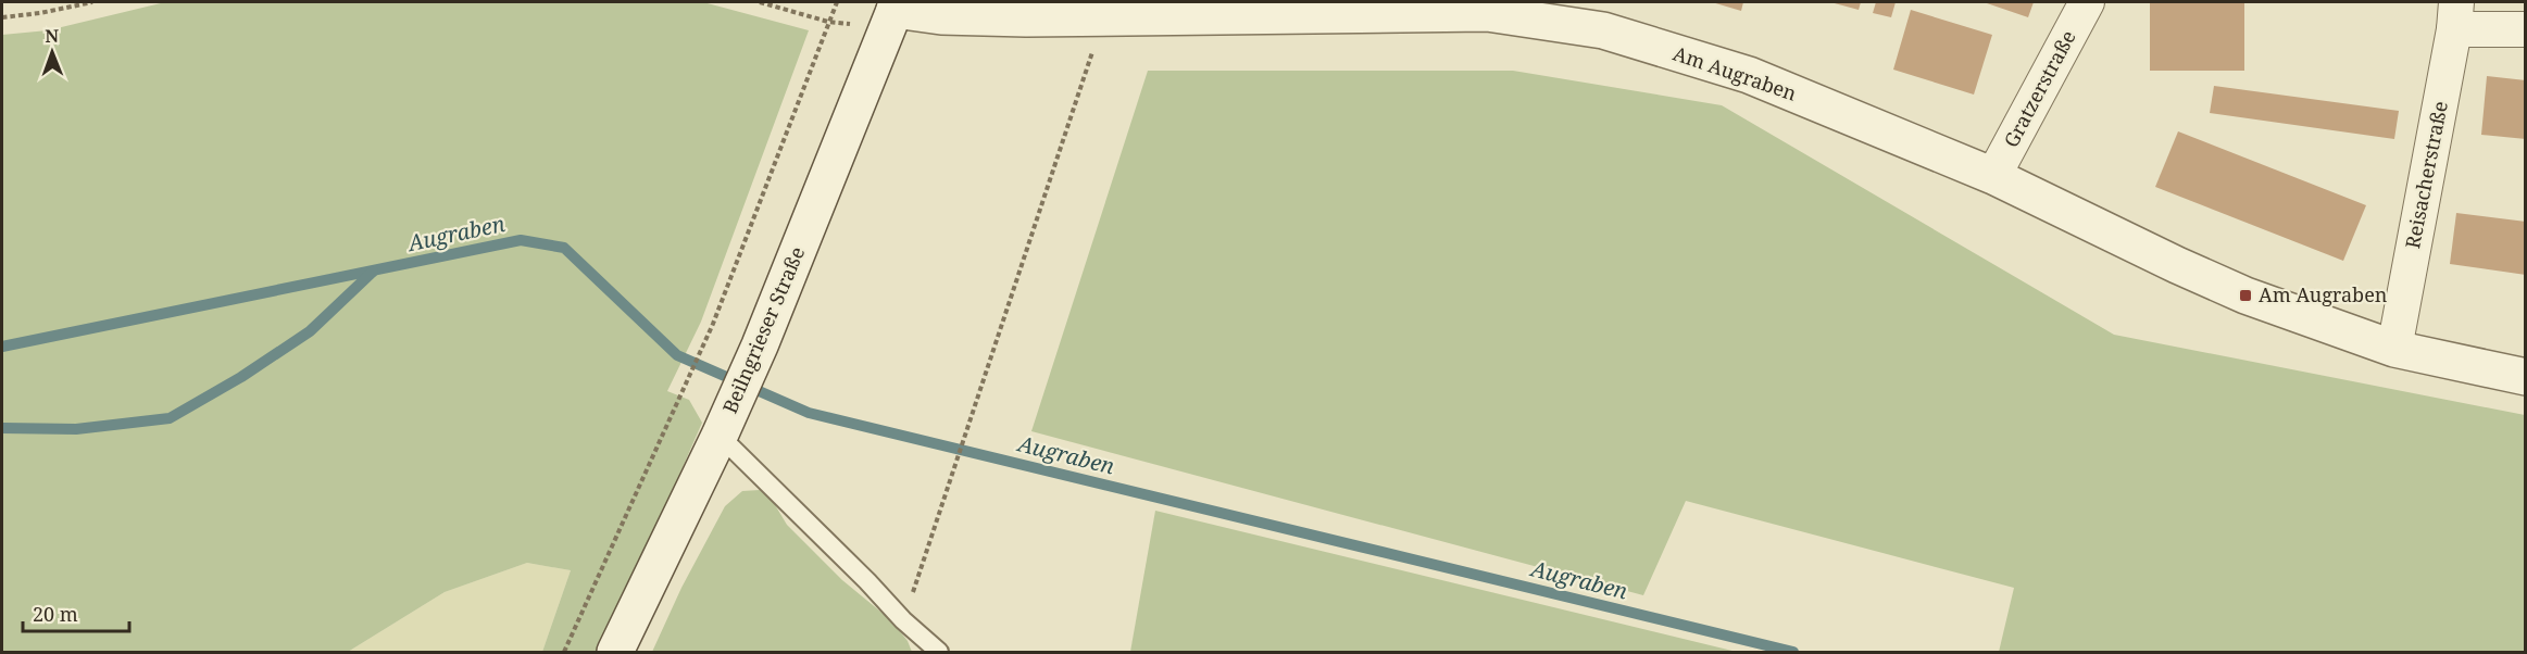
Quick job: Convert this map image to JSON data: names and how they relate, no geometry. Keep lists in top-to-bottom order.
{
  "streets": {
    "street": [
      "Am Augraben",
      "Gratzerstraße",
      "Reisacherstraße",
      "Beilngrieser Straße"
    ]
  },
  "crossings": [
    ["Am Augraben", "Gratzerstraße"],
    ["Am Augraben", "Reisacherstraße"],
    ["Am Augraben", "Beilngrieser Straße"]
  ],
  "water": ["Augraben"],
  "places": {
    "transit": ["Am Augraben"]
  },
  "scale_bar": "20 m",
  "north": "top"
}
